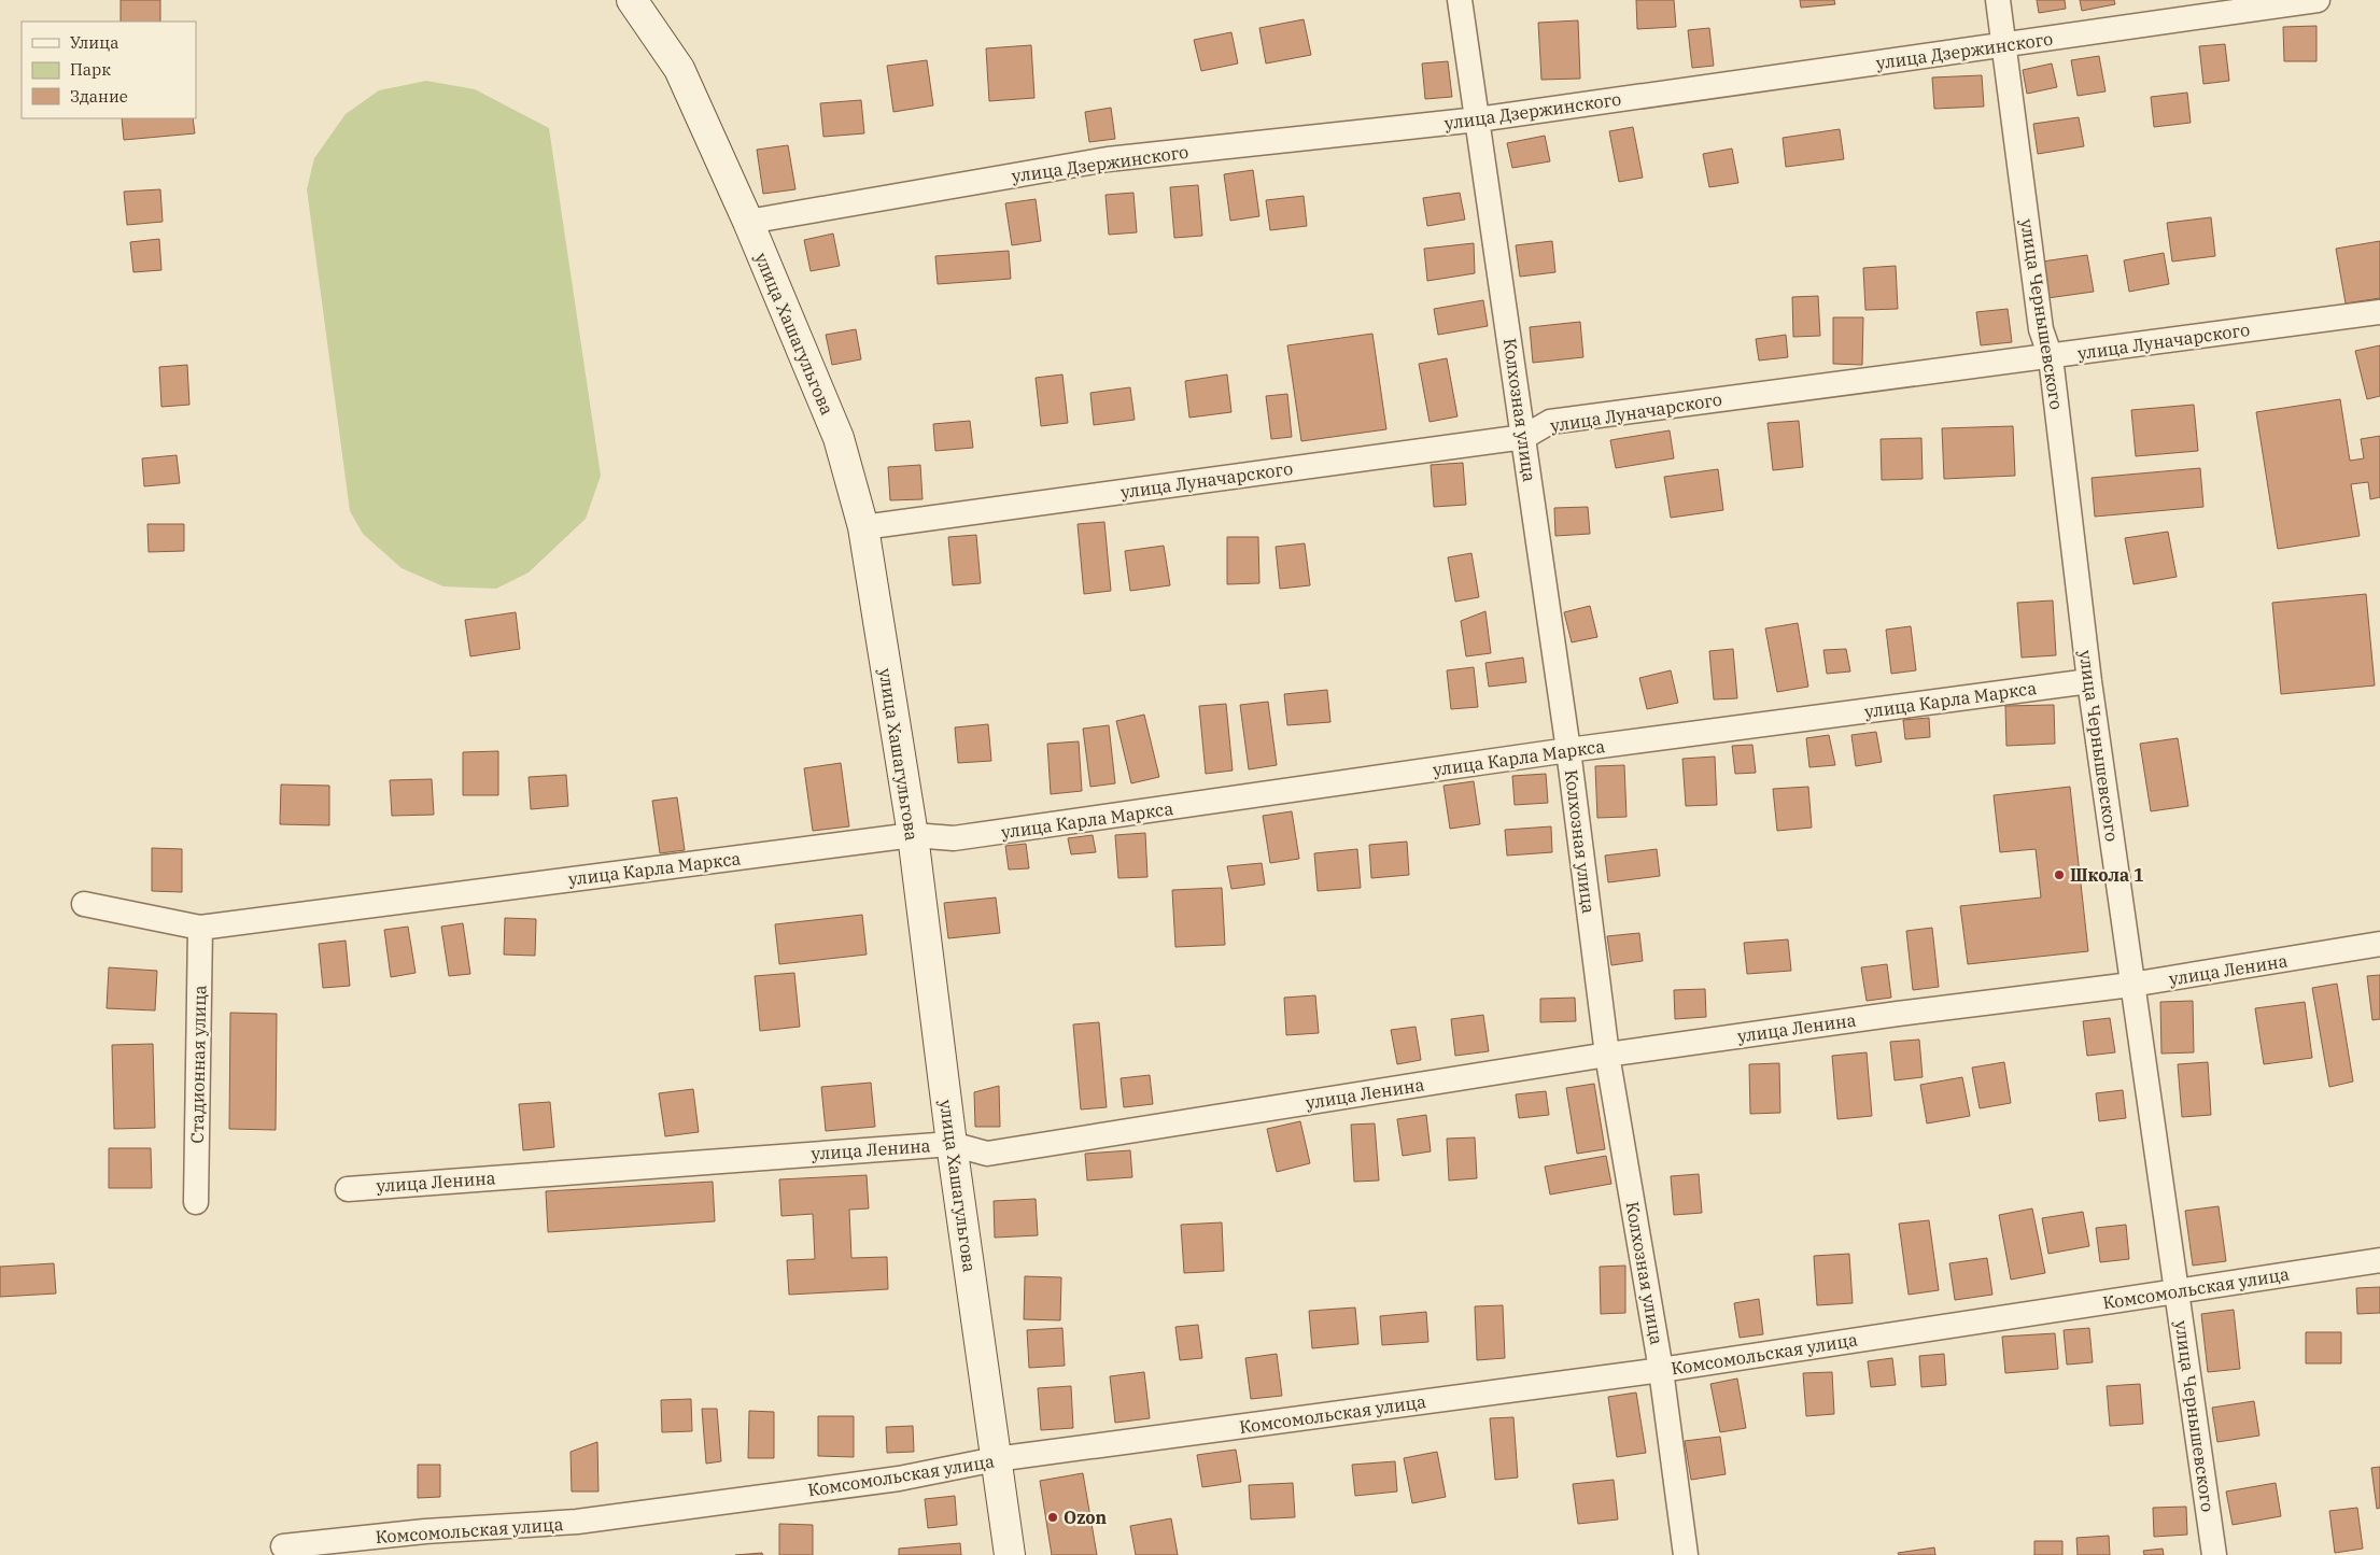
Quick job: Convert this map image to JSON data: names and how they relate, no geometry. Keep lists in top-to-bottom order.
{
  "streets": {
    "main road": ["улица Хашагульгова"],
    "street": [
      "улица Дзержинского",
      "улица Чернышевского",
      "улица Луначарского",
      "Колхозная улица",
      "улица Карла Маркса",
      "улица Ленина",
      "Стадионная улица",
      "Комсомольская улица"
    ]
  },
  "crossings": [
    ["улица Дзержинского", "улица Чернышевского"],
    ["улица Дзержинского", "улица Хашагульгова"],
    ["улица Дзержинского", "Колхозная улица"],
    ["улица Чернышевского", "улица Луначарского"],
    ["улица Чернышевского", "улица Карла Маркса"],
    ["улица Чернышевского", "улица Ленина"],
    ["улица Чернышевского", "Комсомольская улица"],
    ["улица Хашагульгова", "улица Луначарского"],
    ["улица Хашагульгова", "улица Карла Маркса"],
    ["улица Хашагульгова", "улица Ленина"],
    ["улица Хашагульгова", "Комсомольская улица"],
    ["улица Луначарского", "Колхозная улица"],
    ["Колхозная улица", "улица Карла Маркса"],
    ["Колхозная улица", "улица Ленина"],
    ["Колхозная улица", "Комсомольская улица"],
    ["улица Карла Маркса", "Стадионная улица"]
  ],
  "places": ["Школа 1", "Ozon"],
  "legend": ["Улица", "Парк", "Здание"]
}
